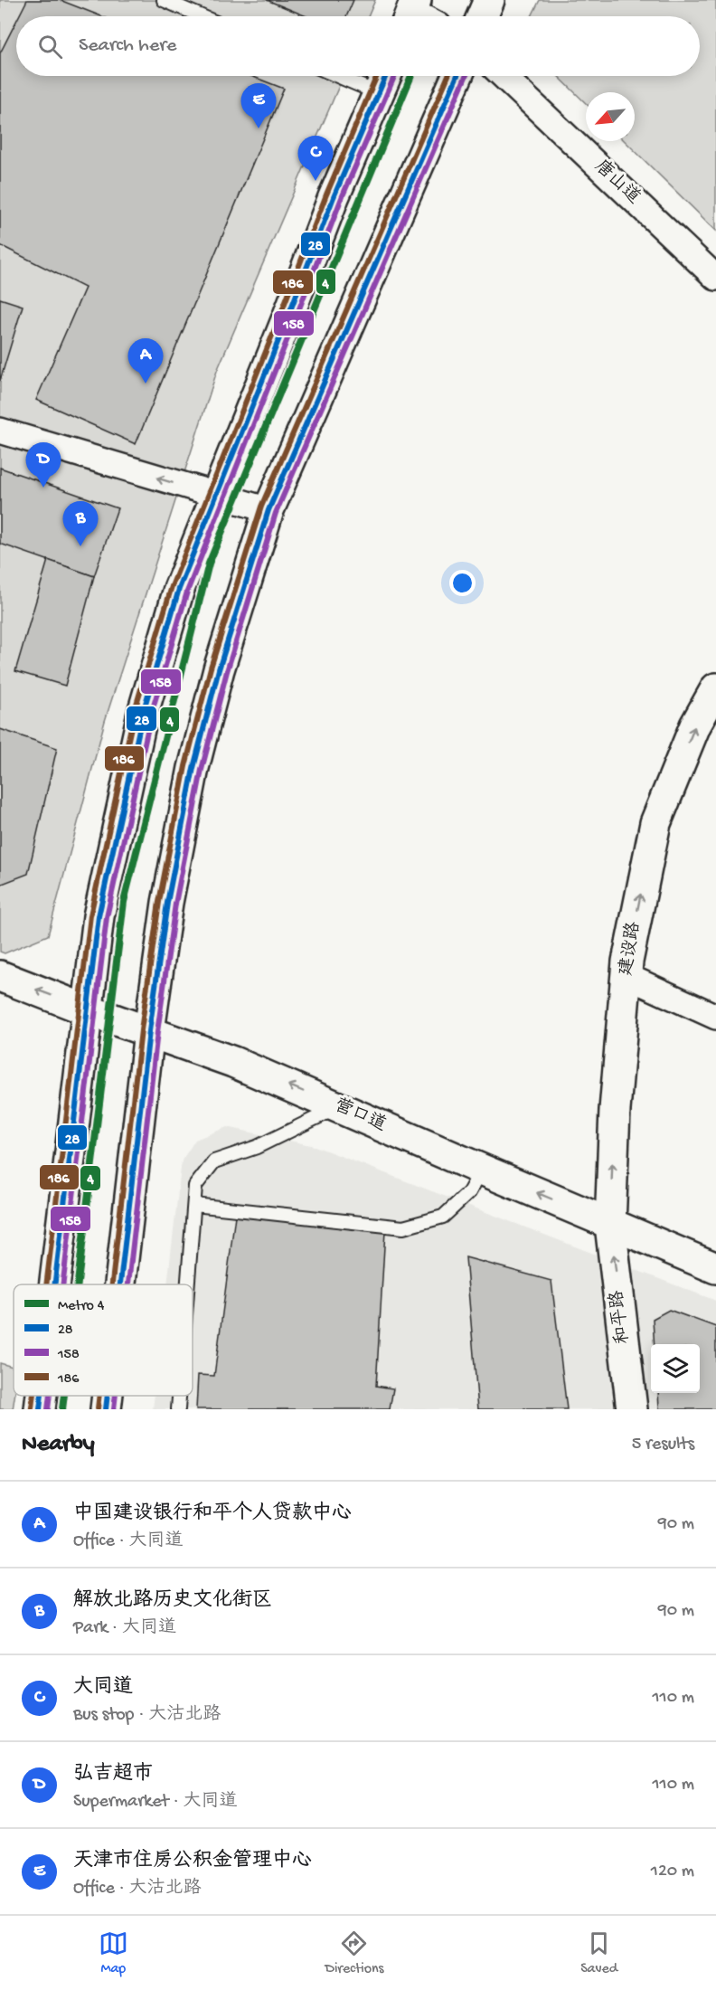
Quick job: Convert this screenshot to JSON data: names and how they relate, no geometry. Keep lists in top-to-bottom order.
{
  "streets": {
    "main road": ["建设路", "营口道", "和平路"],
    "street": ["唐山道"]
  },
  "crossings": [
    ["建设路", "营口道"],
    ["建设路", "和平路"],
    ["营口道", "和平路"]
  ],
  "one_way": ["建设路", "营口道", "和平路"],
  "lines": [
    "metro line 4",
    "transit line 28",
    "transit line 158",
    "transit line 186"
  ],
  "legend": [
    "Metro 4",
    "28",
    "158",
    "186"
  ],
  "north": "bottom left",
  "page": {
    "search": "Search here",
    "pins": [
      "E",
      "C",
      "A",
      "D",
      "B"
    ],
    "heading": ["Nearby", "5 results"],
    "list": [
      {
        "mark": "A",
        "name": "中国建设银行和平个人贷款中心",
        "note": "Office · 大同道",
        "value": "90 m"
      },
      {
        "mark": "B",
        "name": "解放北路历史文化街区",
        "note": "Park · 大同道",
        "value": "90 m"
      },
      {
        "mark": "C",
        "name": "大同道",
        "note": "Bus stop · 大沽北路",
        "value": "110 m"
      },
      {
        "mark": "D",
        "name": "弘吉超市",
        "note": "Supermarket · 大同道",
        "value": "110 m"
      },
      {
        "mark": "E",
        "name": "天津市住房公积金管理中心",
        "note": "Office · 大沽北路",
        "value": "120 m"
      }
    ],
    "nav": ["Map", "Directions", "Saved"]
  }
}
